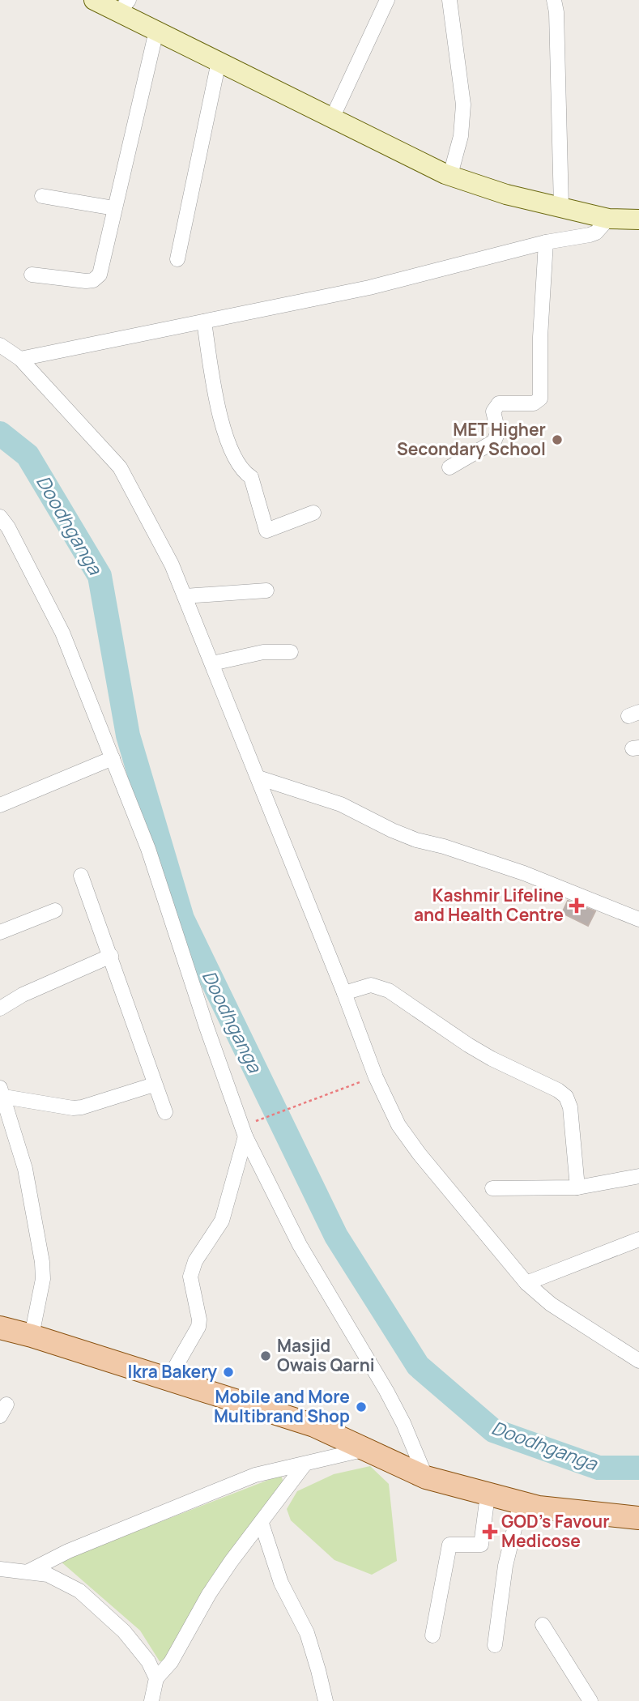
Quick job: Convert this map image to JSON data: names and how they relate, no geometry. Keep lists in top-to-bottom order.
{
  "water": ["Doodhganga"],
  "places": {
    "other": [
      "MET Higher Secondary School",
      "Masjid Owais Qarni",
      "Ikra Bakery",
      "Mobile and More Multibrand Shop"
    ],
    "health": ["Kashmir Lifeline and Health Centre", "GOD's Favour Medicose"]
  }
}
